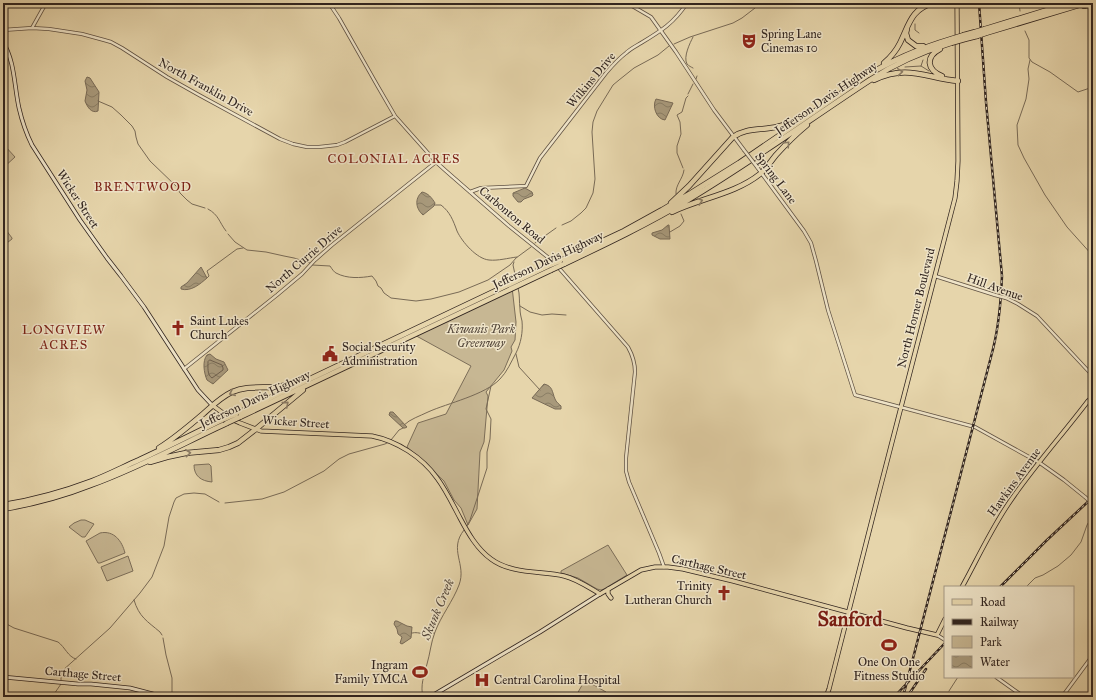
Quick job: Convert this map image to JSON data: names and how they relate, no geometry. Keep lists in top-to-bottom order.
{
  "streets": {
    "highway": ["Jefferson Davis Highway"],
    "main road": [
      "Wicker Street",
      "North Horner Boulevard",
      "Hawkins Avenue",
      "Carthage Street"
    ],
    "street": [
      "Wilkins Drive",
      "North Franklin Drive",
      "Spring Lane",
      "Carbonton Road",
      "North Currie Drive",
      "Hill Avenue"
    ]
  },
  "crossings": [
    ["Wilkins Drive", "Spring Lane"],
    ["Wilkins Drive", "Carbonton Road"],
    ["North Franklin Drive", "Carbonton Road"],
    ["Spring Lane", "North Horner Boulevard"],
    ["Wicker Street", "North Currie Drive"],
    ["Wicker Street", "Carthage Street"],
    ["Carbonton Road", "North Currie Drive"],
    ["Carbonton Road", "Carthage Street"],
    ["Hill Avenue", "North Horner Boulevard"],
    ["North Horner Boulevard", "Carthage Street"]
  ],
  "districts": [
    "COLONIAL ACRES",
    "BRENTWOOD",
    "LONGVIEW ACRES",
    "Sanford"
  ],
  "water": ["Skunk Creek"],
  "parks": ["Kiwanis Park Greenway"],
  "places": {
    "theatre": ["Spring Lane Cinemas 10"],
    "church": ["Saint Lukes Church", "Trinity Lutheran Church"],
    "public building": ["Social Security Administration"],
    "sports": ["One On One Fitness Studio", "Ingram Family YMCA"],
    "hospital": ["Central Carolina Hospital"]
  },
  "legend": [
    "Road",
    "Railway",
    "Park",
    "Water"
  ]
}
